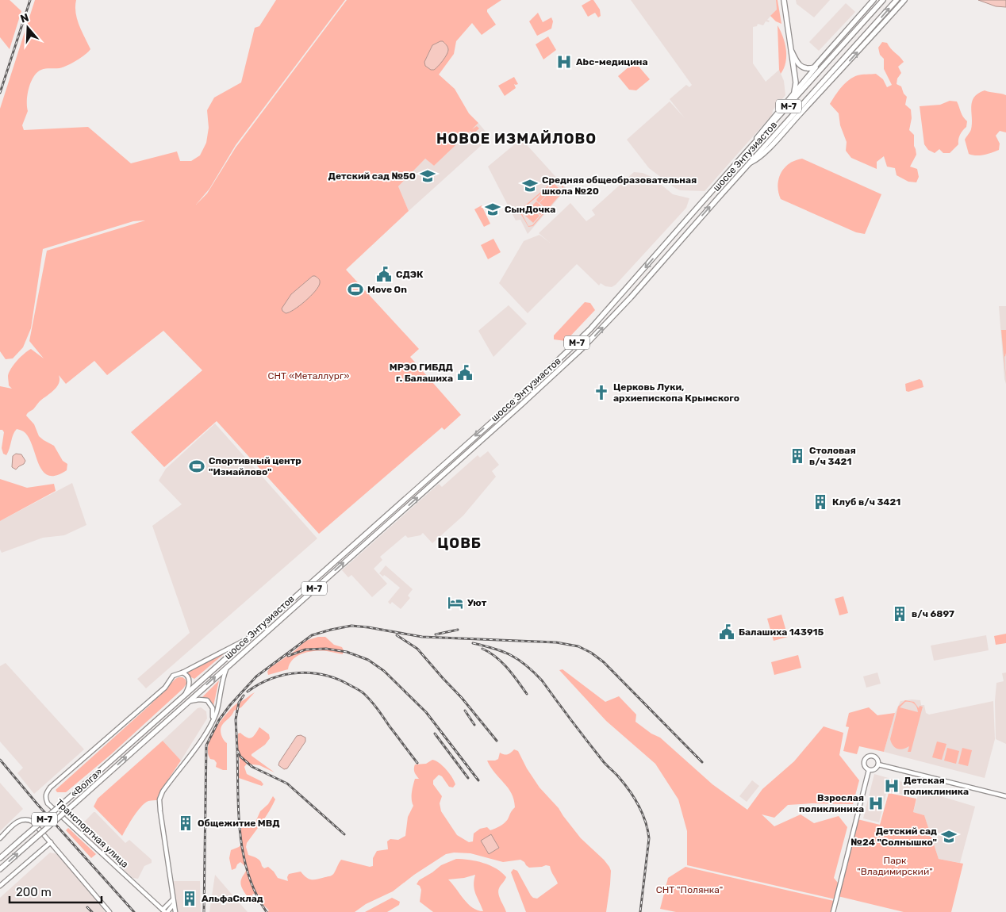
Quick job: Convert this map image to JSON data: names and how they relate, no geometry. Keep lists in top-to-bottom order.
{
  "streets": {
    "main road": ["М-7", "шоссе Энтузиастов", "«Волга»"],
    "street": ["Транспортная улица"]
  },
  "crossings": [
    ["шоссе Энтузиастов", "«Волга»"]
  ],
  "districts": ["НОВОЕ ИЗМАЙЛОВО", "ЦОВБ"],
  "parks": ["СНТ «Металлург»", "Парк \"Владимирский\"", "СНТ \"Полянка\""],
  "places": {
    "hospital": ["Abc-медицина", "Детская поликлиника", "Взрослая поликлиника"],
    "school or university": [
      "Детский сад №50",
      "Средняя общеобразовательная школа №20",
      "СынДочка",
      "Детский сад №24 \"Солнышко\""
    ],
    "public building": ["СДЭК", "МРЭО ГИБДД г. Балашиха", "Балашиха 143915"],
    "sports": ["Move On", "Спортивный центр \"Измайлово\""],
    "church": ["Церковь Луки, архиепископа Крымского"],
    "building": [
      "Столовая в/ч 3421",
      "Клуб в/ч 3421",
      "в/ч 6897",
      "Общежитие МВД",
      "АльфаСклад"
    ],
    "hotel": ["Уют"]
  },
  "scale_bar": "200 m",
  "north": "top"
}
